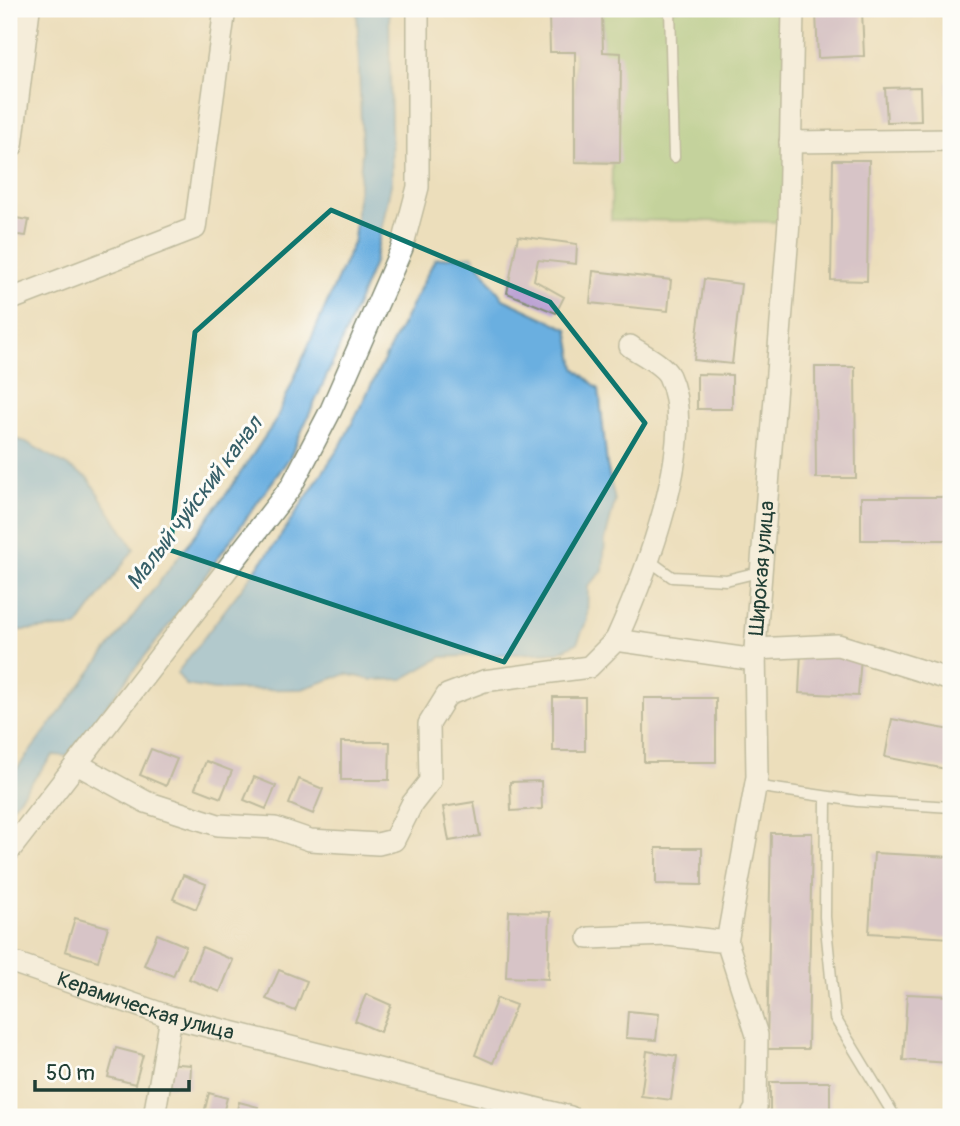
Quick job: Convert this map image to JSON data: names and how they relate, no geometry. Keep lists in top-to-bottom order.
{
  "streets": {
    "street": ["Широкая улица", "Керамическая улица"]
  },
  "water": ["Малый чуйский канал"],
  "scale_bar": "50 m"
}
